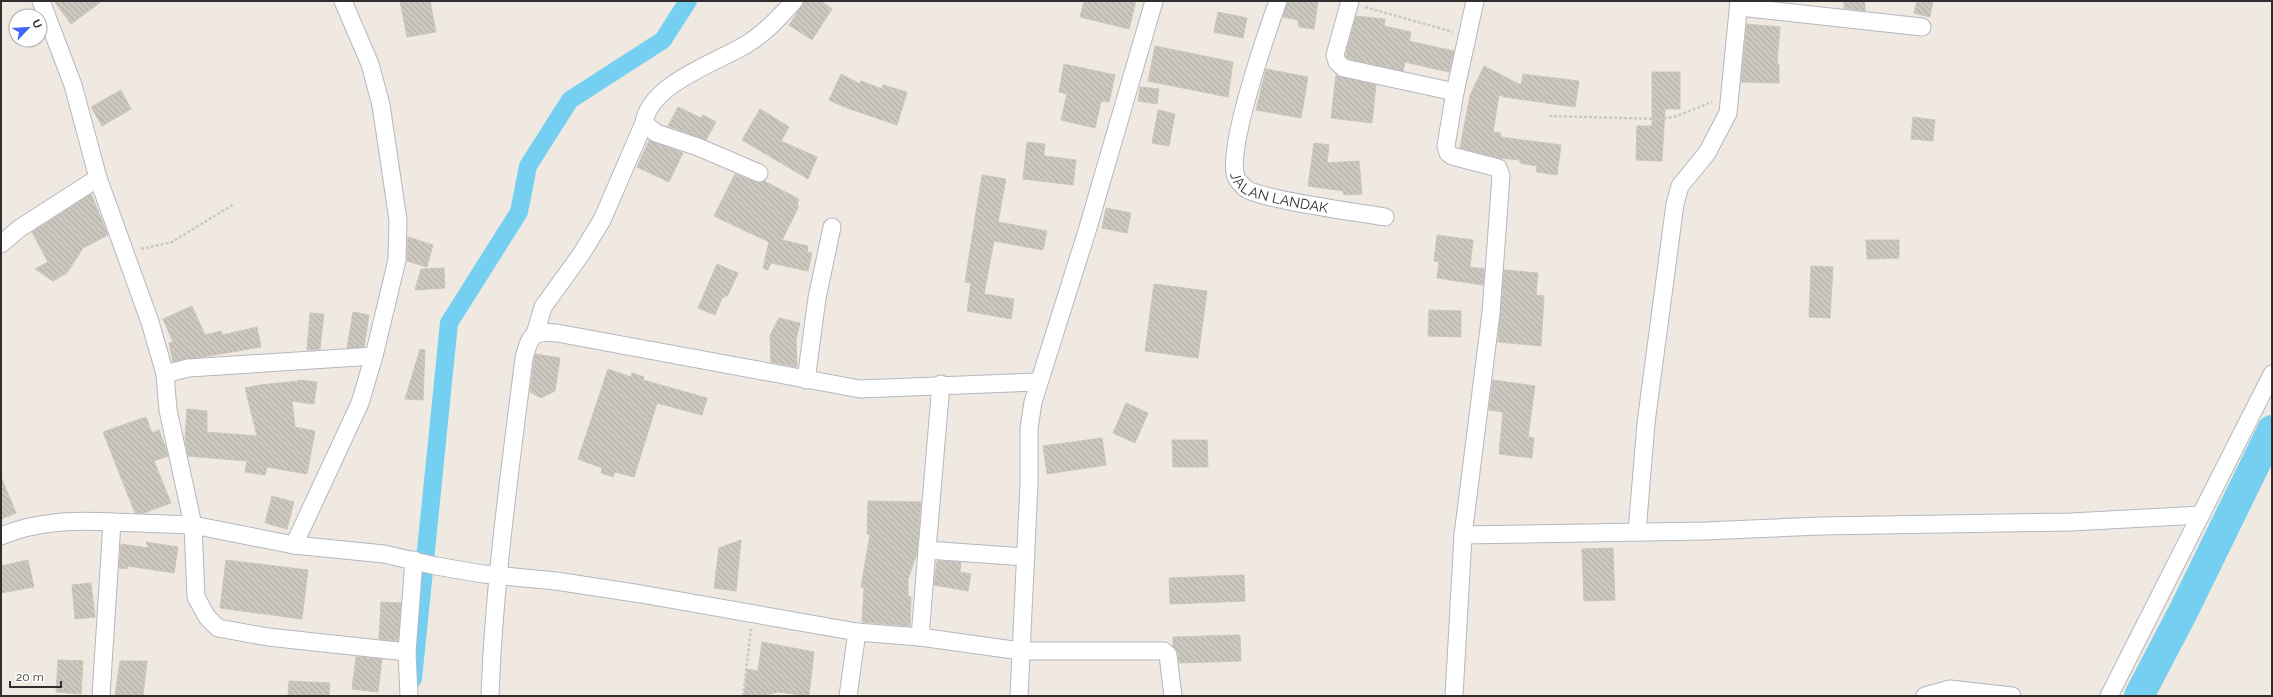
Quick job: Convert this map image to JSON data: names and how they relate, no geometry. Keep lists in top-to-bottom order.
{
  "streets": {
    "street": ["JALAN LANDAK"]
  },
  "scale_bar": "20 m",
  "north": "top right"
}
